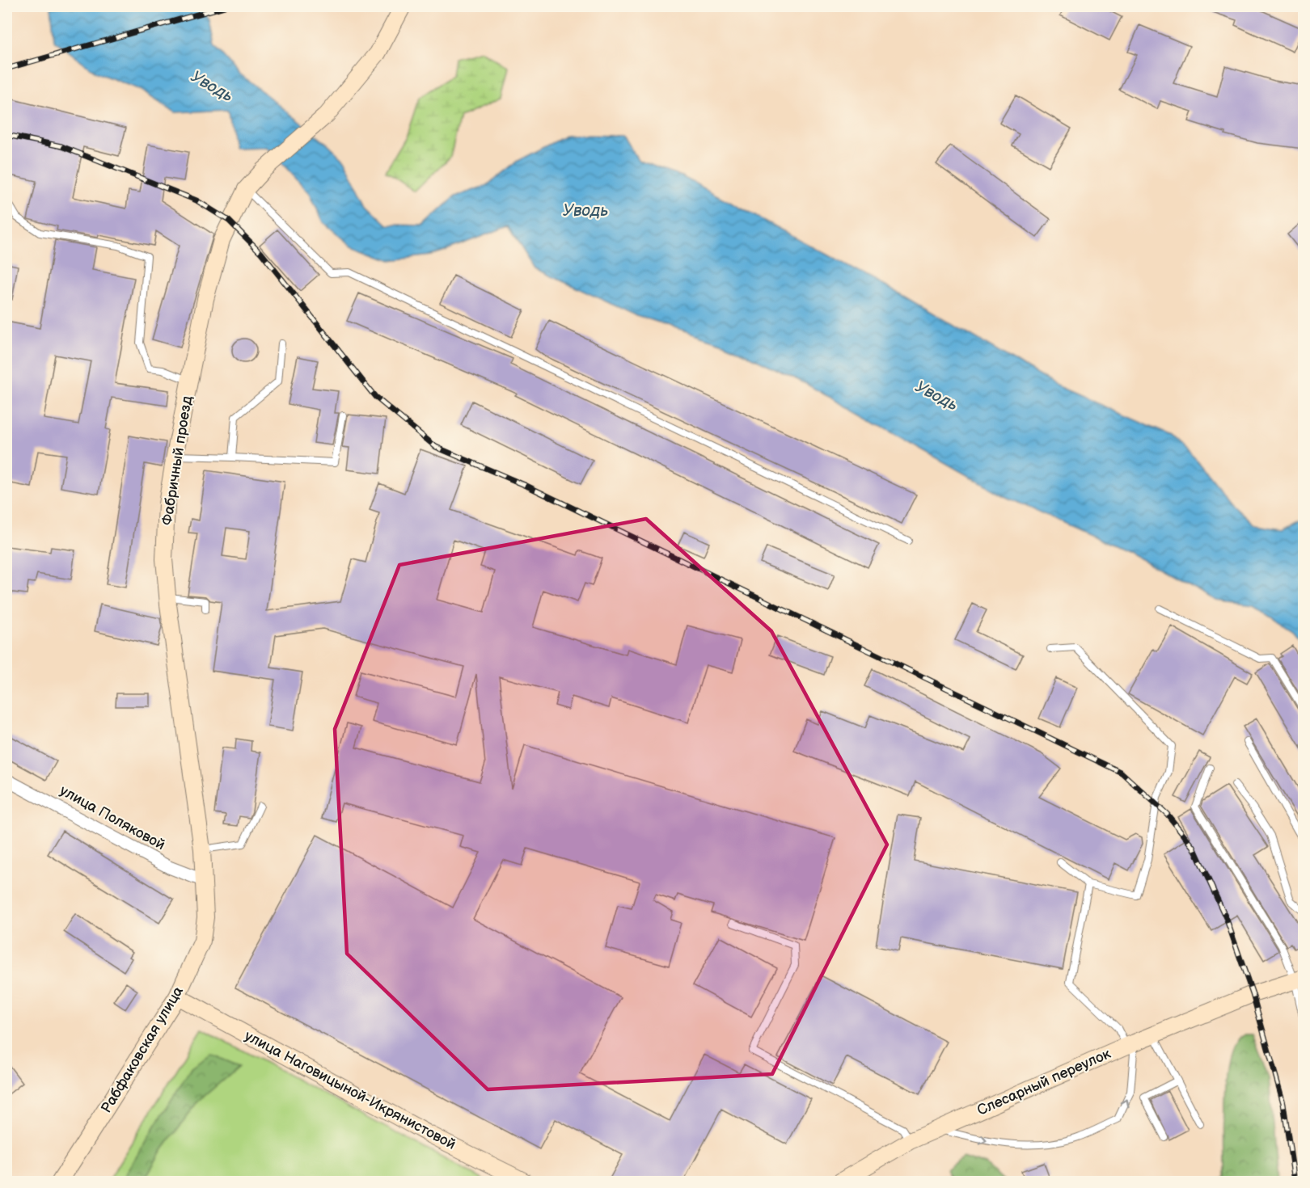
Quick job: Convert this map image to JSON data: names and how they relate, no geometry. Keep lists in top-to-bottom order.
{
  "streets": {
    "main road": [
      "Фабричный проезд",
      "Рабфаковская улица",
      "Слесарный переулок",
      "улица Наговицыной-Икрянистовой"
    ],
    "street": ["улица Поляковой"]
  },
  "crossings": [
    ["Фабричный проезд", "улица Поляковой"],
    ["Фабричный проезд", "Рабфаковская улица"],
    ["улица Поляковой", "Рабфаковская улица"],
    ["Рабфаковская улица", "улица Наговицыной-Икрянистовой"]
  ],
  "water": ["Уводь"]
}
